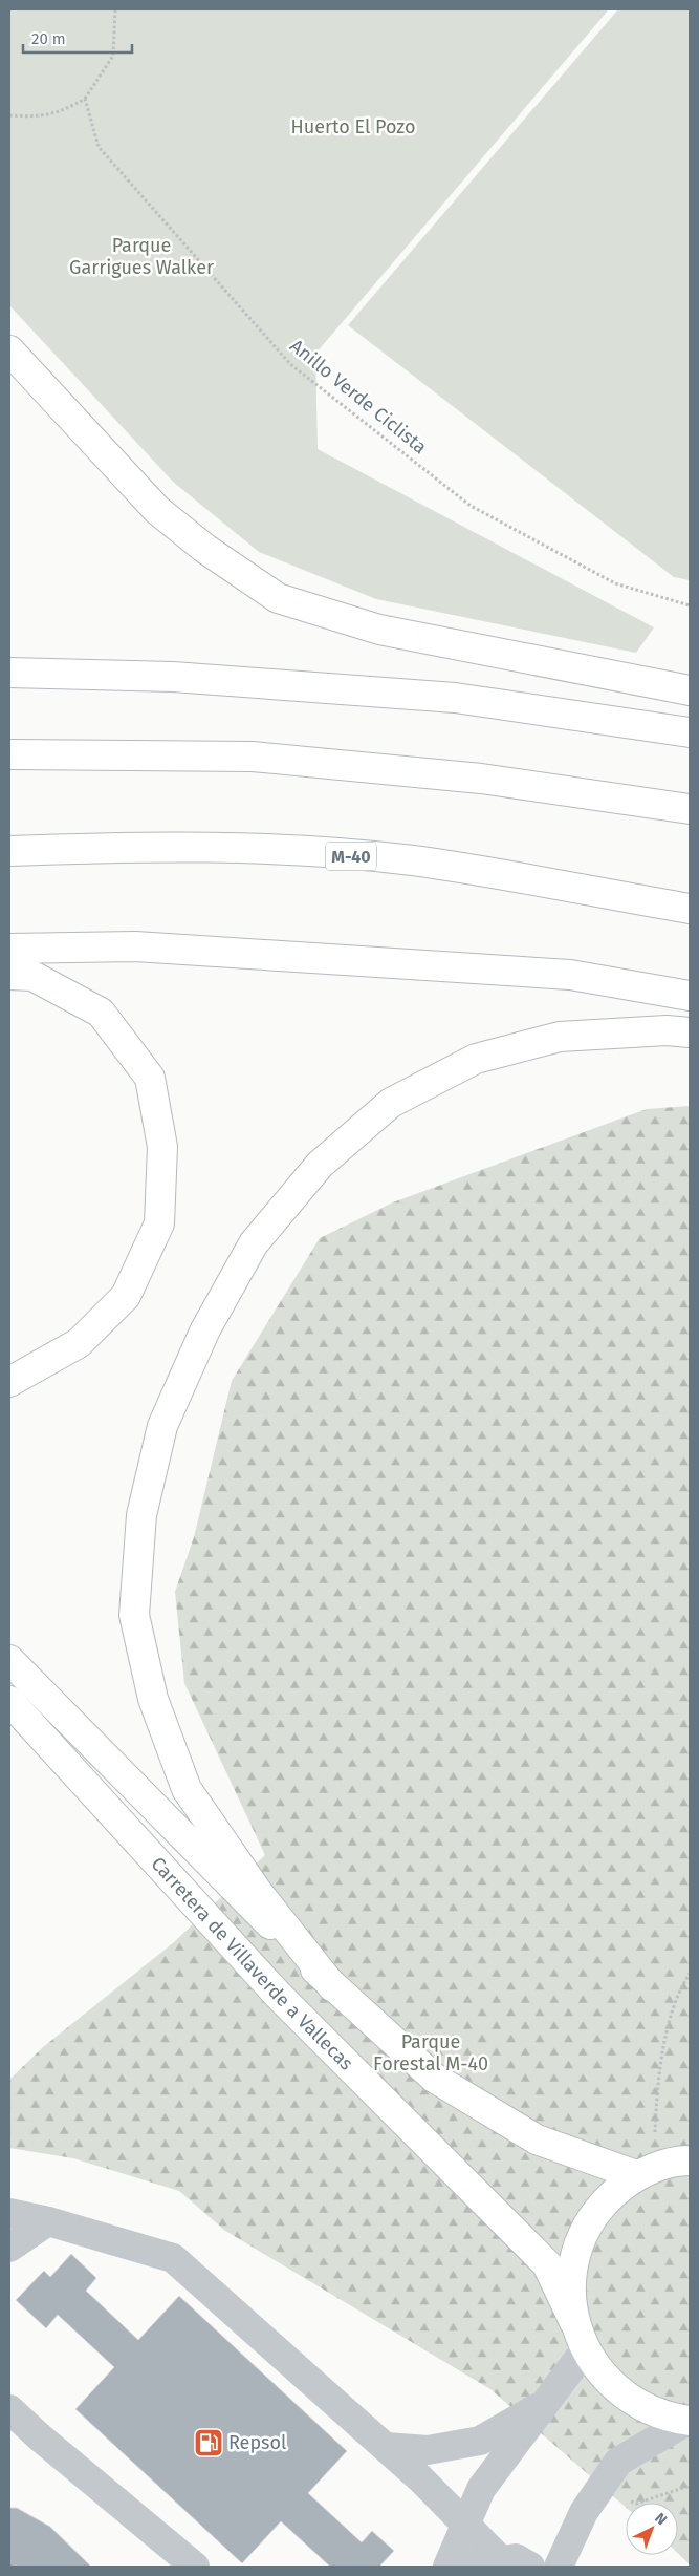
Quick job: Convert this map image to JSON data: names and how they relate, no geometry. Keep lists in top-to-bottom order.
{
  "streets": {
    "main road": ["M-40", "Carretera de Villaverde a Vallecas"],
    "path": ["Anillo Verde Ciclista"]
  },
  "parks": ["Huerto El Pozo", "Parque Garrigues Walker", "Parque Forestal M-40"],
  "places": {
    "fuel station": ["Repsol"]
  },
  "scale_bar": "20 m",
  "north": "top right"
}
